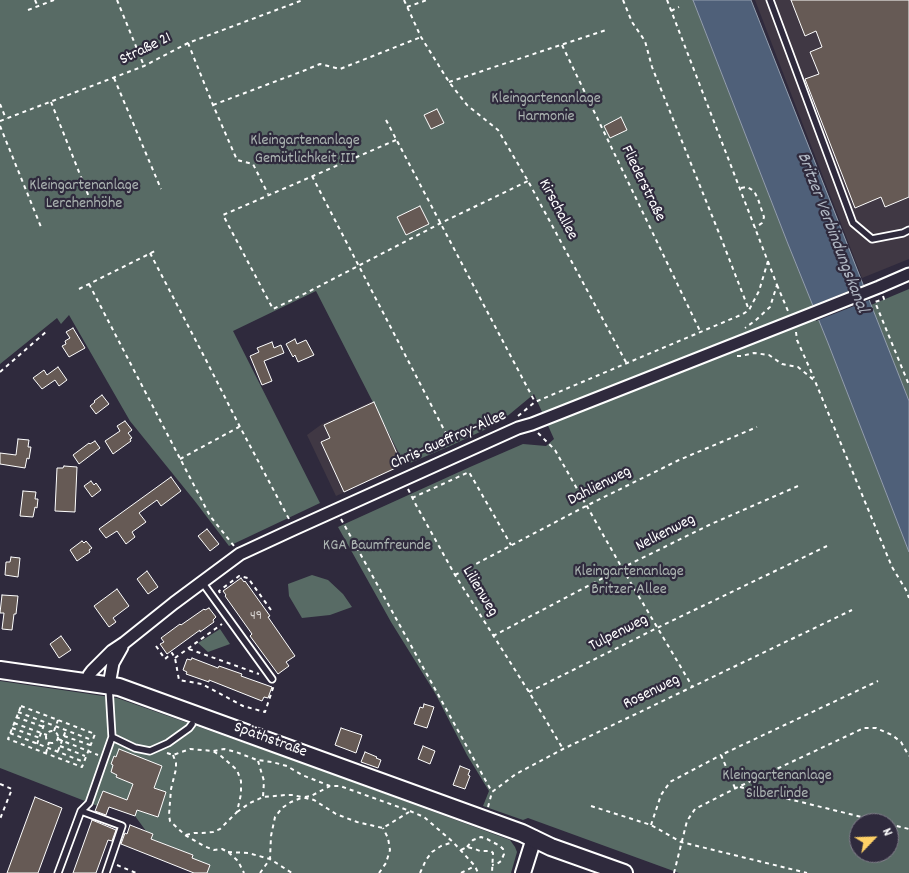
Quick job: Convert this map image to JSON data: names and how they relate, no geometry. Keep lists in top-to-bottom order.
{
  "streets": {
    "main road": ["Späthstraße"],
    "street": ["Chris-Gueffroy-Allee"],
    "path": [
      "Straße 21",
      "Fliederstraße",
      "Kirschallee",
      "Dahlienweg",
      "Nelkenweg",
      "Lilienweg",
      "Tulpenweg",
      "Rosenweg"
    ]
  },
  "crossings": [
    ["Chris-Gueffroy-Allee", "Späthstraße"],
    ["Dahlienweg", "Lilienweg"],
    ["Nelkenweg", "Lilienweg"],
    ["Lilienweg", "Tulpenweg"],
    ["Lilienweg", "Rosenweg"]
  ],
  "water": ["Britzer Verbindungskanal"],
  "parks": [
    "Kleingartenanlage Harmonie",
    "Kleingartenanlage Gemütlichkeit III",
    "Kleingartenanlage Lerchenhöhe",
    "KGA Baumfreunde",
    "Kleingartenanlage Britzer Allee",
    "Kleingartenanlage Silberlinde"
  ],
  "house_numbers": ["49"],
  "north": "top right"
}
